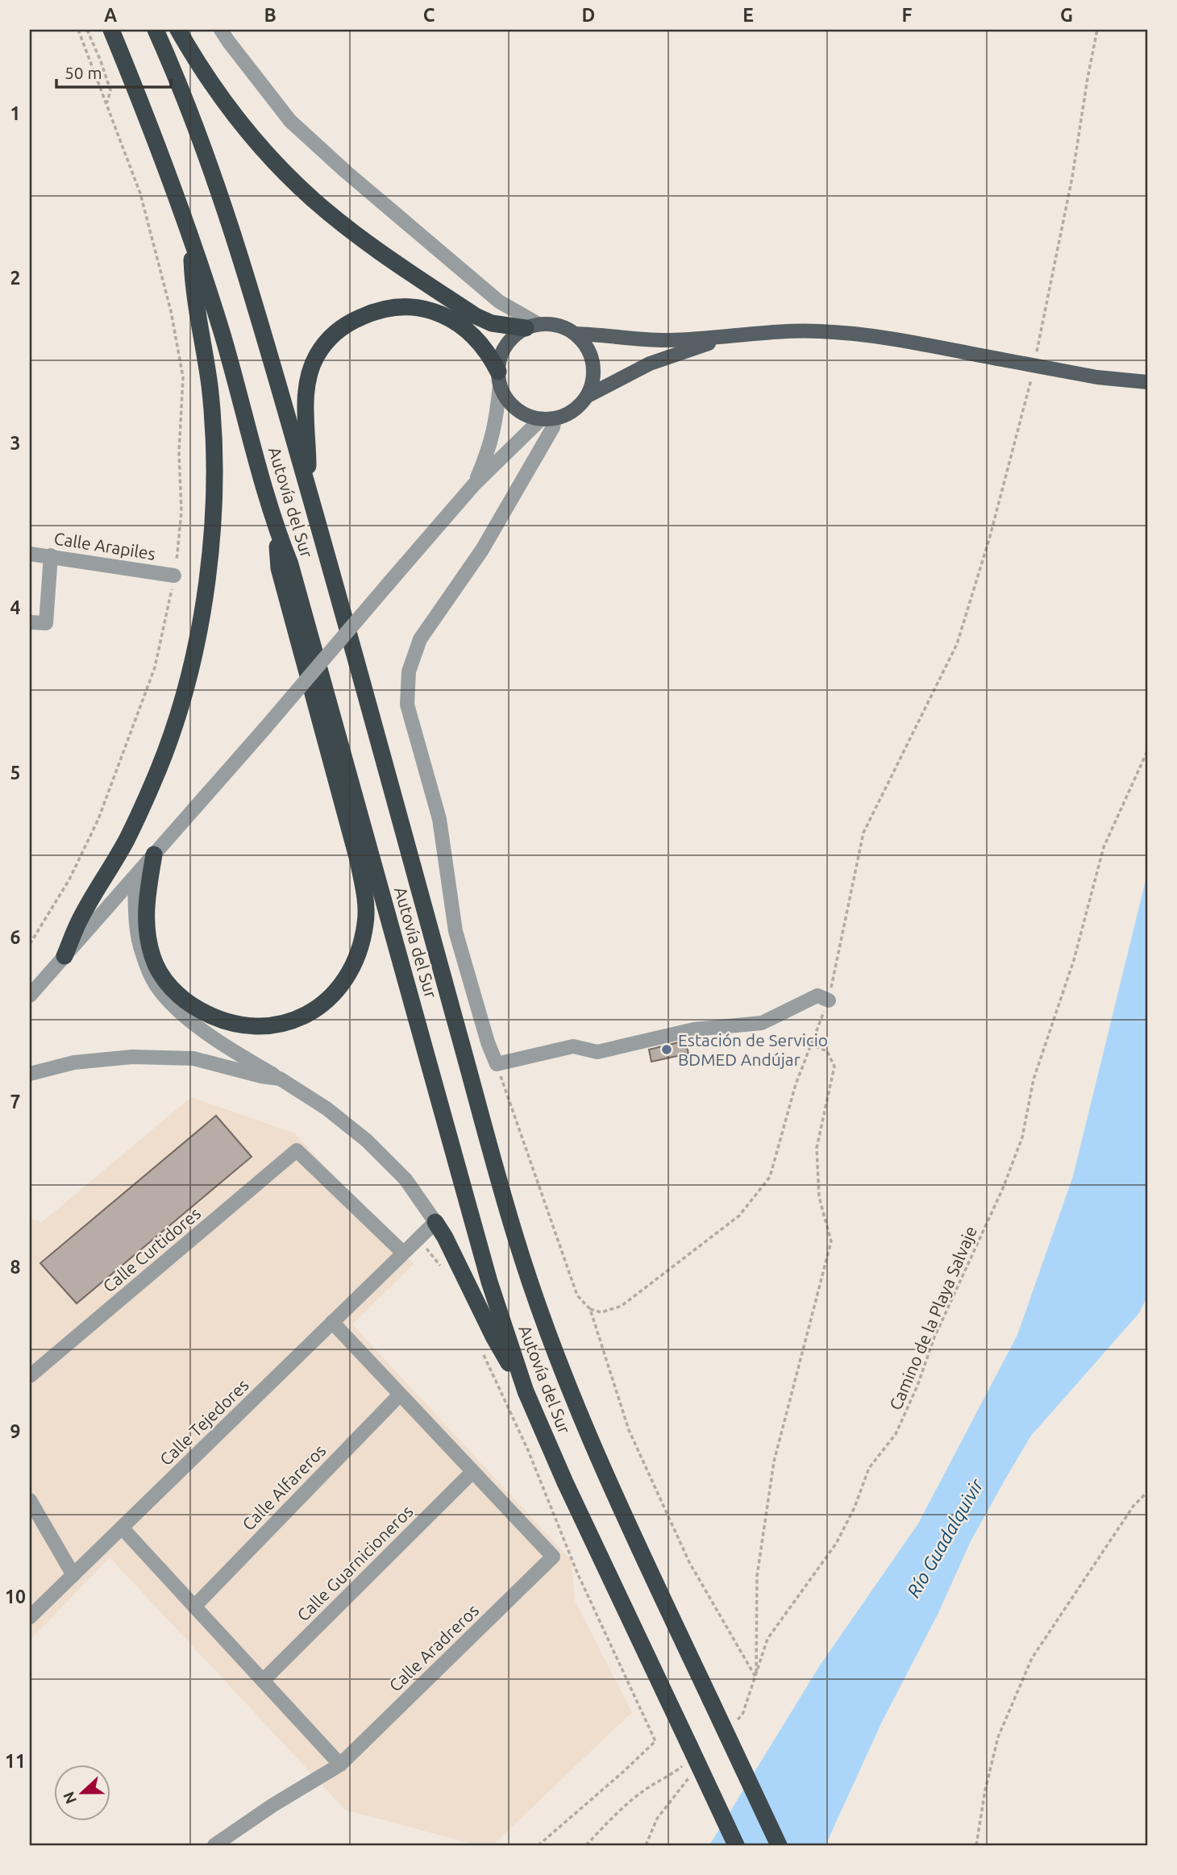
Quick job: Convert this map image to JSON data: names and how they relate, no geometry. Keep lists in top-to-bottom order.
{
  "streets": {
    "highway": ["Autovía del Sur"],
    "street": [
      "Calle Arapiles",
      "Calle Curtidores",
      "Calle Tejedores",
      "Calle Alfareros",
      "Calle Guarnicioneros",
      "Calle Aradreros"
    ],
    "path": ["Camino de la Playa Salvaje"]
  },
  "crossings": [
    ["Calle Curtidores", "Calle Tejedores"],
    ["Calle Tejedores", "Calle Aradreros"],
    ["Calle Alfareros", "Calle Aradreros"],
    ["Calle Guarnicioneros", "Calle Aradreros"]
  ],
  "water": ["Río Guadalquivir"],
  "places": ["Estación de Servicio BDMED Andújar"],
  "scale_bar": "50 m",
  "north": "left",
  "grid": {
    "columns": [
      "A",
      "B",
      "C",
      "D",
      "E",
      "F",
      "G"
    ],
    "rows": [
      "1",
      "2",
      "3",
      "4",
      "5",
      "6",
      "7",
      "8",
      "9",
      "10",
      "11"
    ]
  }
}
